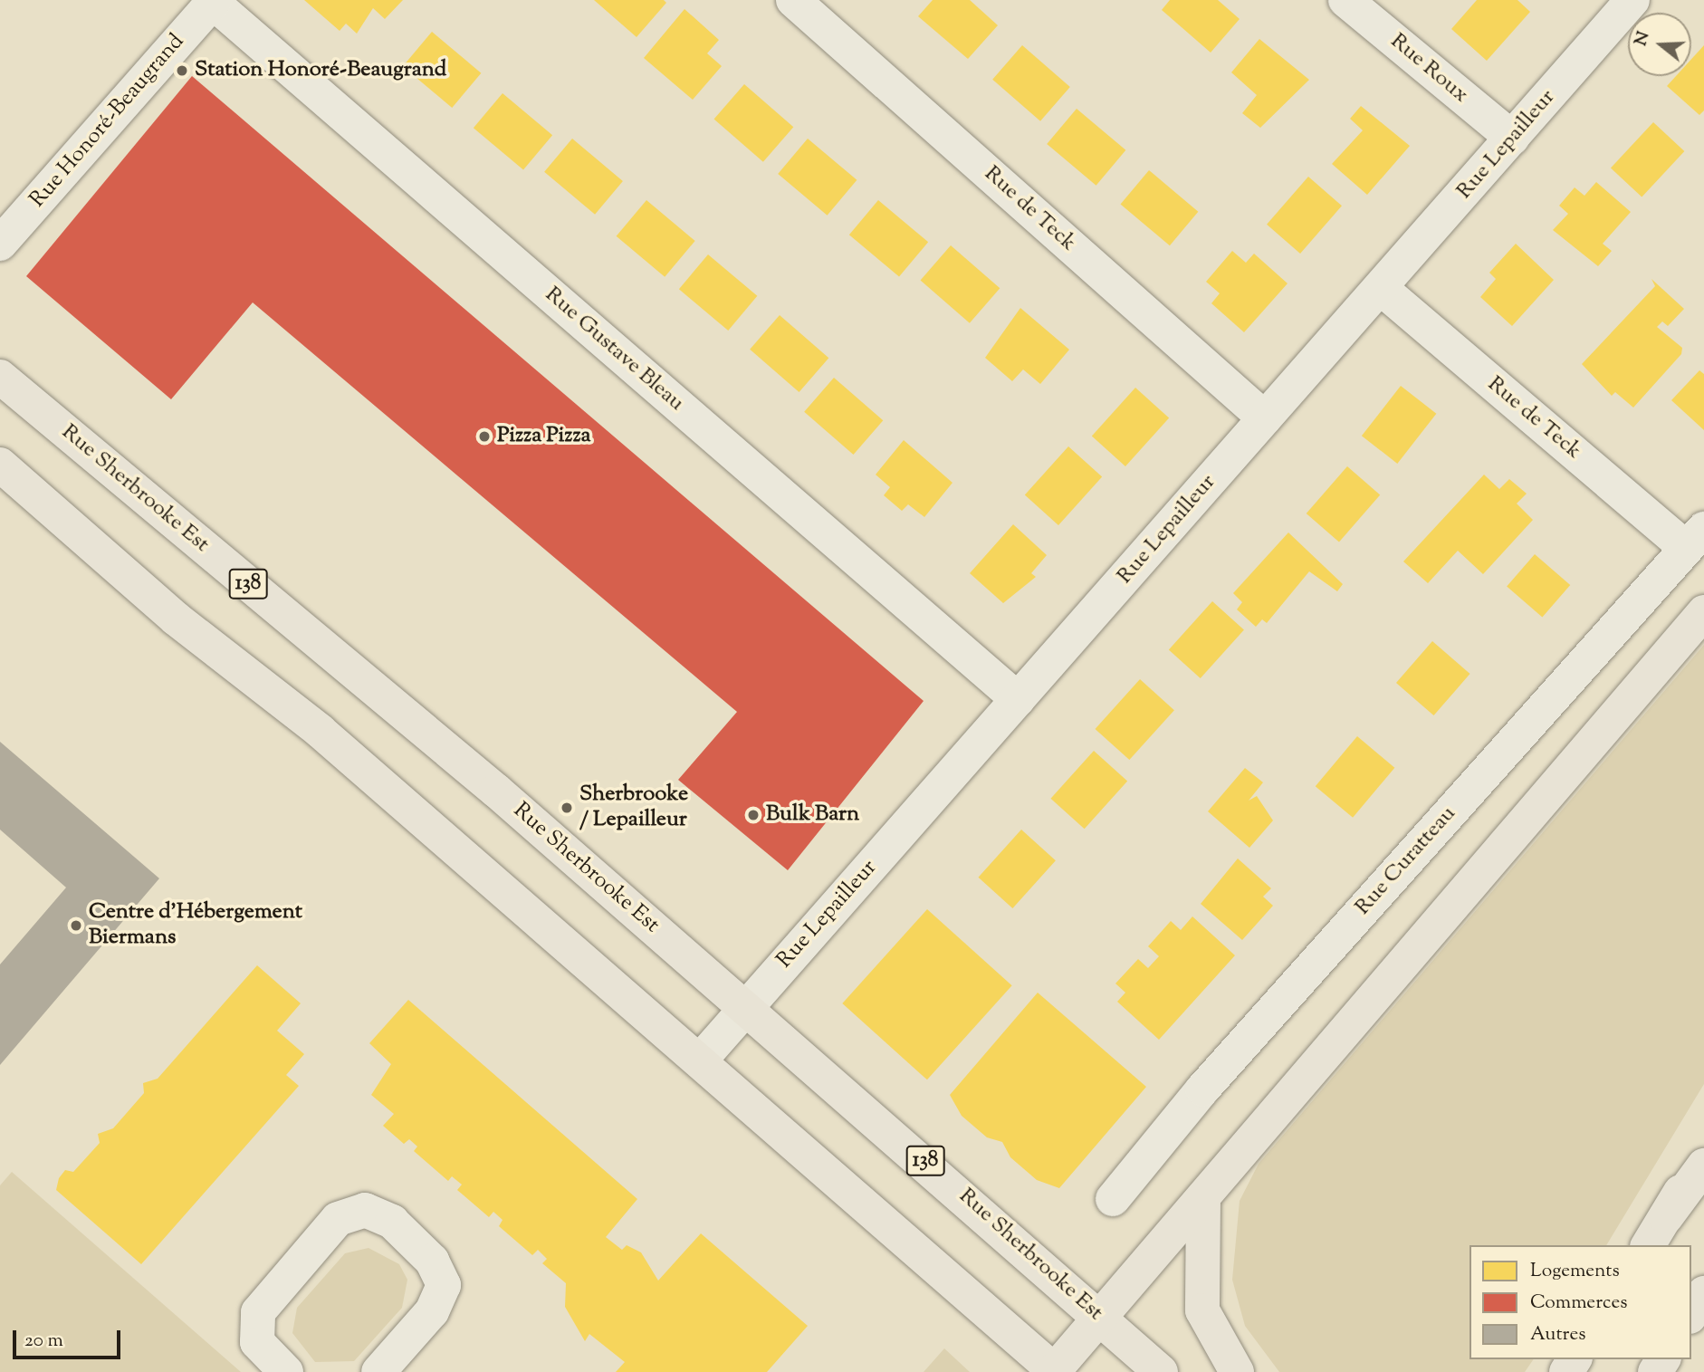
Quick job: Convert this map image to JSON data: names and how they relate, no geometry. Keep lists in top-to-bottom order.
{
  "streets": {
    "main road": ["Rue Sherbrooke Est", "138"],
    "street": [
      "Rue Roux",
      "Rue Honoré-Beaugrand",
      "Rue Lepailleur",
      "Rue de Teck",
      "Rue Gustave Bleau",
      "Rue Curatteau"
    ]
  },
  "crossings": [
    ["Rue Roux", "Rue Lepailleur"],
    ["Rue Honoré-Beaugrand", "Rue Gustave Bleau"],
    ["Rue Lepailleur", "Rue de Teck"],
    ["Rue Lepailleur", "Rue Gustave Bleau"],
    ["Rue Lepailleur", "Rue Sherbrooke Est"],
    ["Rue de Teck", "Rue Curatteau"]
  ],
  "places": [
    "Station Honoré-Beaugrand",
    "Pizza Pizza",
    "Sherbrooke / Lepailleur",
    "Bulk Barn",
    "Centre d'Hébergement Biermans"
  ],
  "legend": ["Logements", "Commerces", "Autres"],
  "scale_bar": "20 m",
  "north": "left"
}
